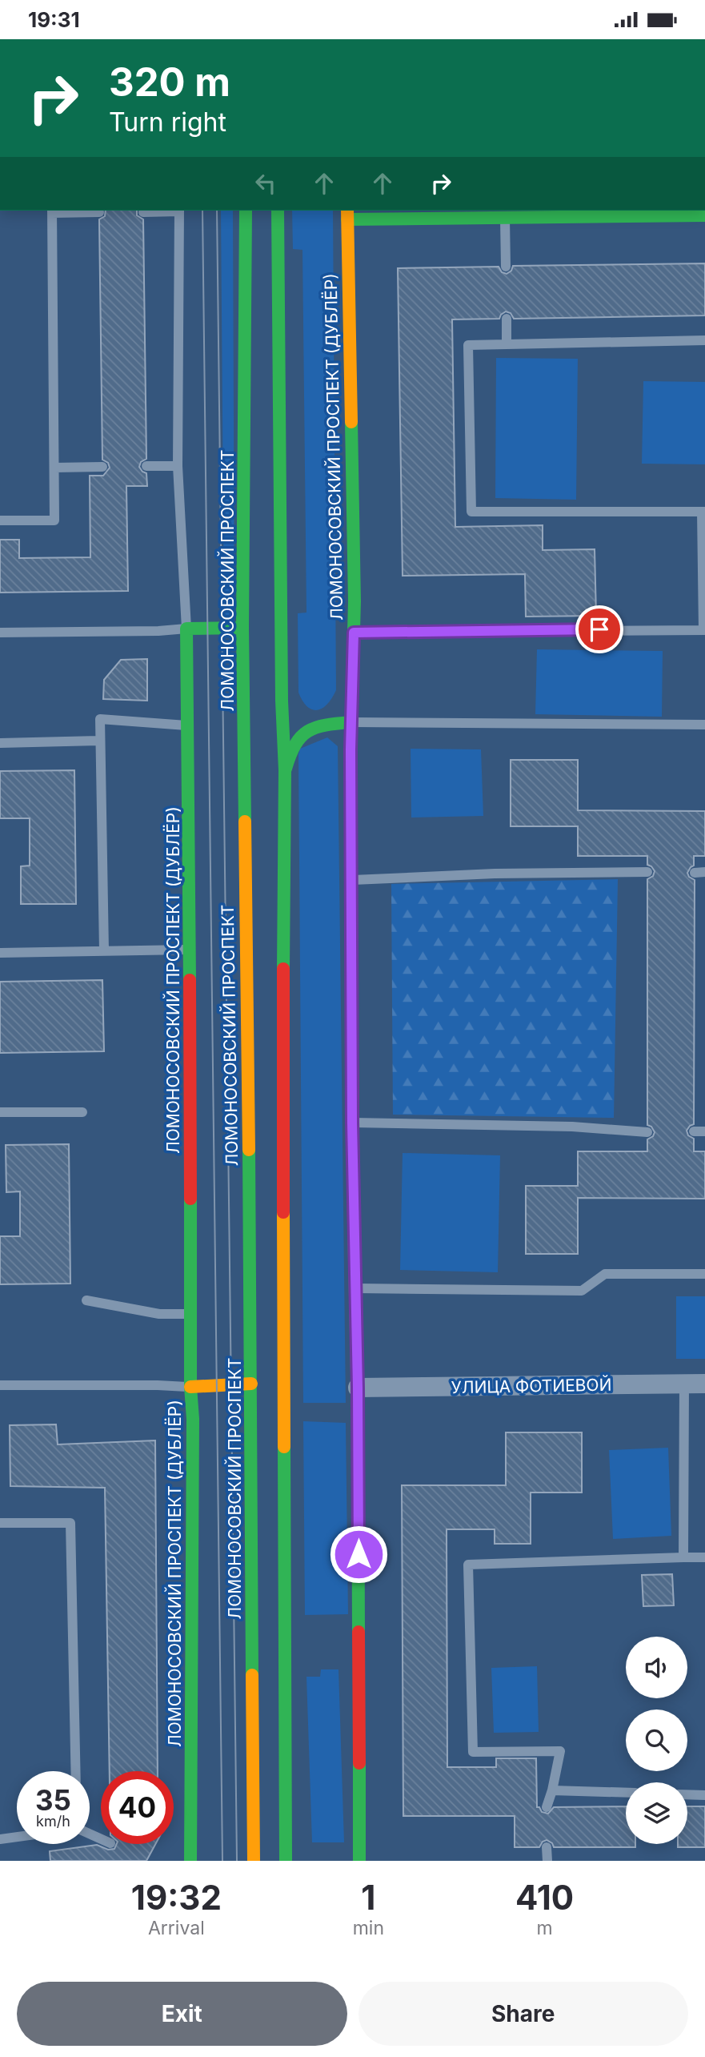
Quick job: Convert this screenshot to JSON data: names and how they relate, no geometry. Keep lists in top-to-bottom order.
{
  "streets": {
    "street": ["ЛОМОНОСОВСКИЙ ПРОСПЕКТ (ДУБЛЁР)", "ЛОМОНОСОВСКИЙ ПРОСПЕКТ", "УЛИЦА ФОТИЕВОЙ"]
  },
  "crossings": [
    ["ЛОМОНОСОВСКИЙ ПРОСПЕКТ (ДУБЛЁР)", "ЛОМОНОСОВСКИЙ ПРОСПЕКТ"],
    ["ЛОМОНОСОВСКИЙ ПРОСПЕКТ (ДУБЛЁР)", "УЛИЦА ФОТИЕВОЙ"]
  ],
  "page": {
    "status": "19:31",
    "turn": ["320 m", "Turn right"],
    "speed": "35 km/h",
    "limit": "40",
    "eta": [
      "19:32",
      "Arrival",
      "1",
      "min",
      "410",
      "m"
    ],
    "buttons": ["Exit", "Share"]
  }
}
